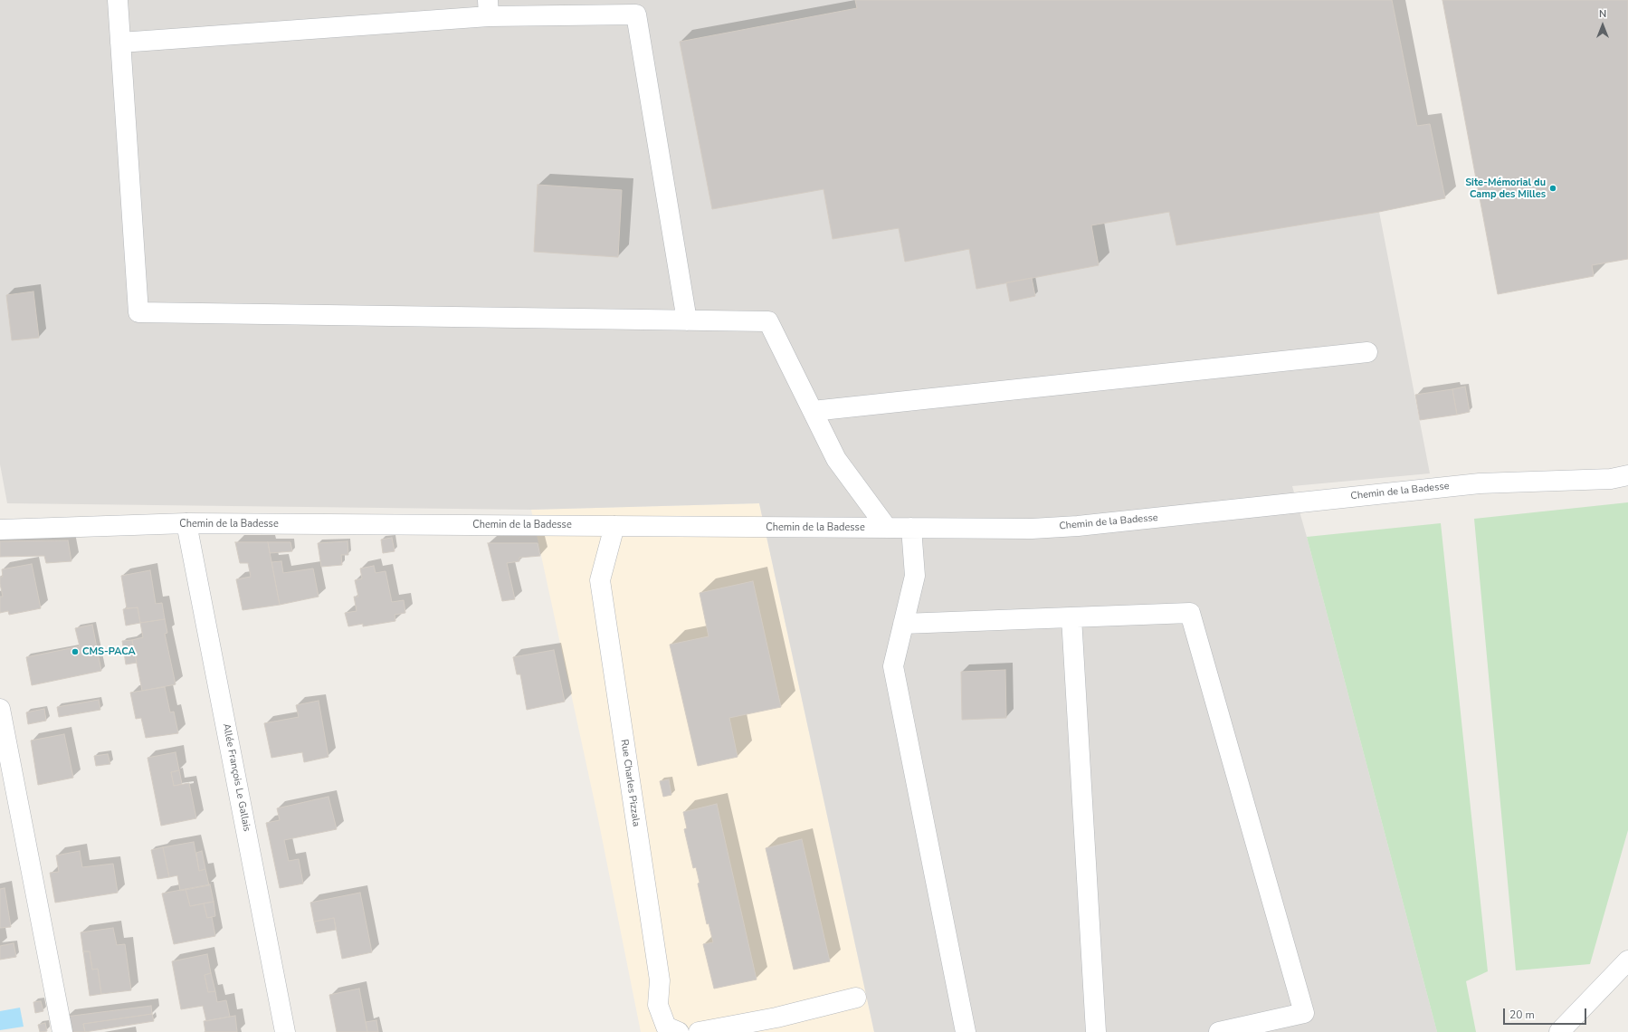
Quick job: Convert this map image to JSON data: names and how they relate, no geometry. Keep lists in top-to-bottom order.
{
  "streets": {
    "street": ["Chemin de la Badesse", "Allée François Le Gallais", "Rue Charles Pizzala"]
  },
  "crossings": [
    ["Chemin de la Badesse", "Allée François Le Gallais"],
    ["Chemin de la Badesse", "Rue Charles Pizzala"]
  ],
  "places": ["Site-Mémorial du Camp des Milles", "CMS-PACA"],
  "scale_bar": "20 m",
  "north": "top"
}
